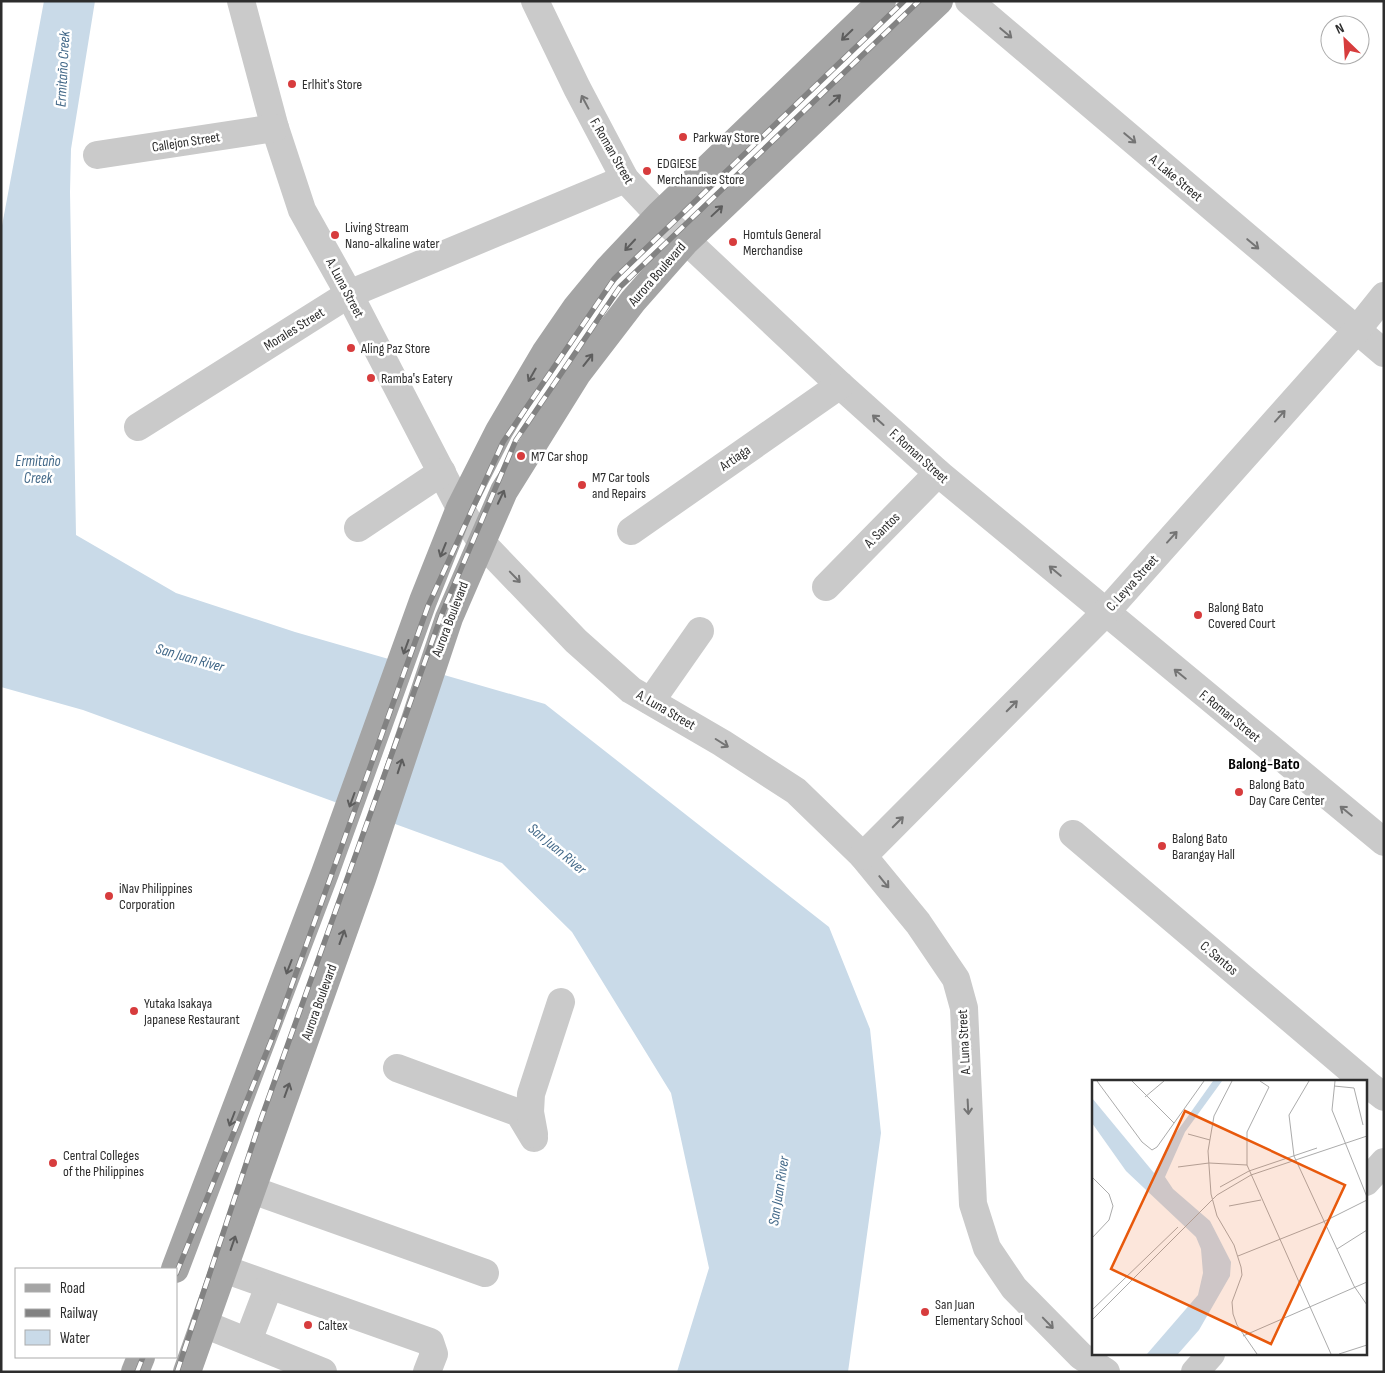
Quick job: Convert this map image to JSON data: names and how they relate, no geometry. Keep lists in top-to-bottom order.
{
  "streets": {
    "main road": ["Aurora Boulevard"],
    "street": [
      "Callejon Street",
      "F. Roman Street",
      "A. Lake Street",
      "A. Luna Street",
      "Morales Street",
      "Artiaga",
      "A. Santos",
      "C. Leyva Street",
      "C. Santos"
    ]
  },
  "crossings": [
    ["Callejon Street", "A. Luna Street"],
    ["F. Roman Street", "Aurora Boulevard"],
    ["F. Roman Street", "Morales Street"],
    ["F. Roman Street", "Artiaga"],
    ["F. Roman Street", "A. Santos"],
    ["F. Roman Street", "C. Leyva Street"],
    ["A. Lake Street", "C. Leyva Street"],
    ["Aurora Boulevard", "A. Luna Street"],
    ["A. Luna Street", "Morales Street"],
    ["A. Luna Street", "C. Leyva Street"]
  ],
  "one_way": [
    "F. Roman Street",
    "A. Lake Street",
    "A. Luna Street",
    "C. Leyva Street"
  ],
  "districts": ["Balong-Bato"],
  "water": ["Ermitaño Creek", "San Juan River"],
  "places": [
    "Erlhit's Store",
    "Parkway Store",
    "EDGIESE Merchandise Store",
    "Living Stream Nano-alkaline water",
    "Homtuls General Merchandise",
    "Aling Paz Store",
    "Ramba's Eatery",
    "M7 Car shop",
    "M7 Car tools and Repairs",
    "Balong Bato Covered Court",
    "Balong Bato Day Care Center",
    "Balong Bato Barangay Hall",
    "iNav Philippines Corporation",
    "Yutaka Isakaya Japanese Restaurant",
    "Central Colleges of the Philippines",
    "San Juan Elementary School",
    "Caltex"
  ],
  "legend": ["Road", "Railway", "Water"],
  "north": "top left"
}
